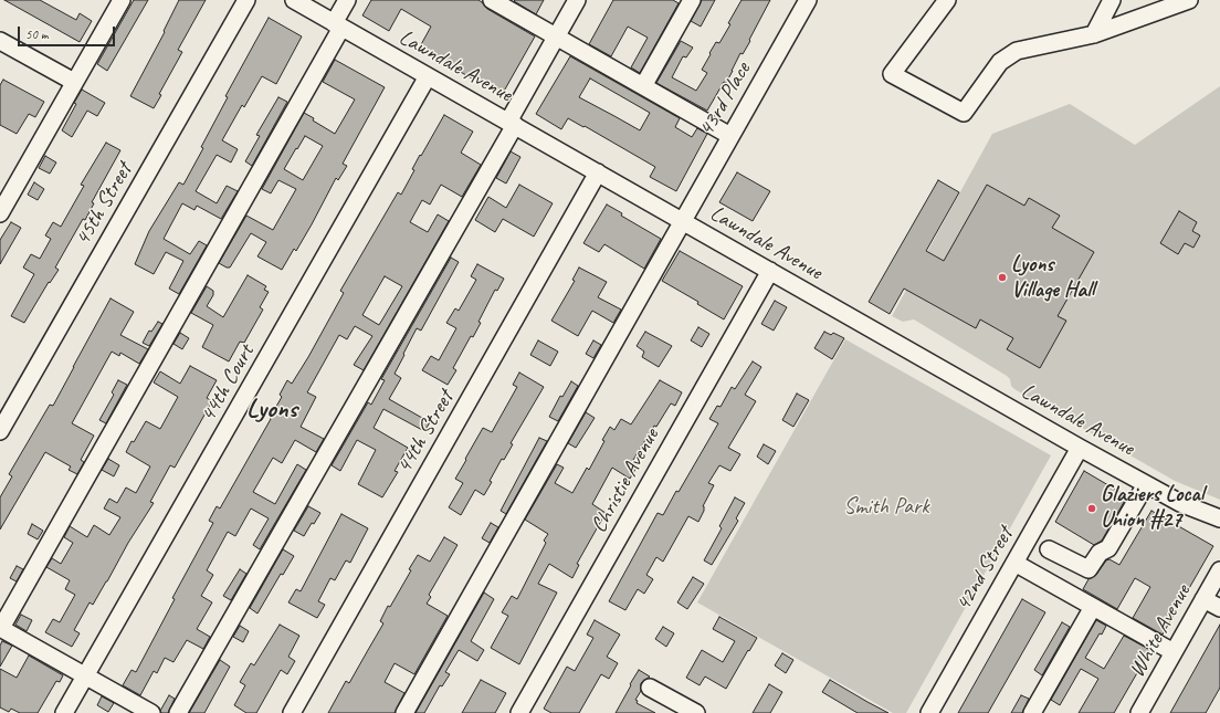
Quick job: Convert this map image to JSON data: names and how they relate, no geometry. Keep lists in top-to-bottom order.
{
  "streets": {
    "street": [
      "Lawndale Avenue",
      "43rd Place",
      "45th Street",
      "44th Court",
      "44th Street",
      "Christie Avenue",
      "42nd Street",
      "White Avenue"
    ]
  },
  "crossings": [
    ["Lawndale Avenue", "43rd Place"],
    ["Lawndale Avenue", "44th Court"],
    ["Lawndale Avenue", "44th Street"],
    ["Lawndale Avenue", "Christie Avenue"],
    ["Lawndale Avenue", "42nd Street"]
  ],
  "districts": ["Lyons"],
  "parks": ["Smith Park"],
  "places": ["Lyons Village Hall", "Glaziers Local Union #27"],
  "scale_bar": "50 m"
}
